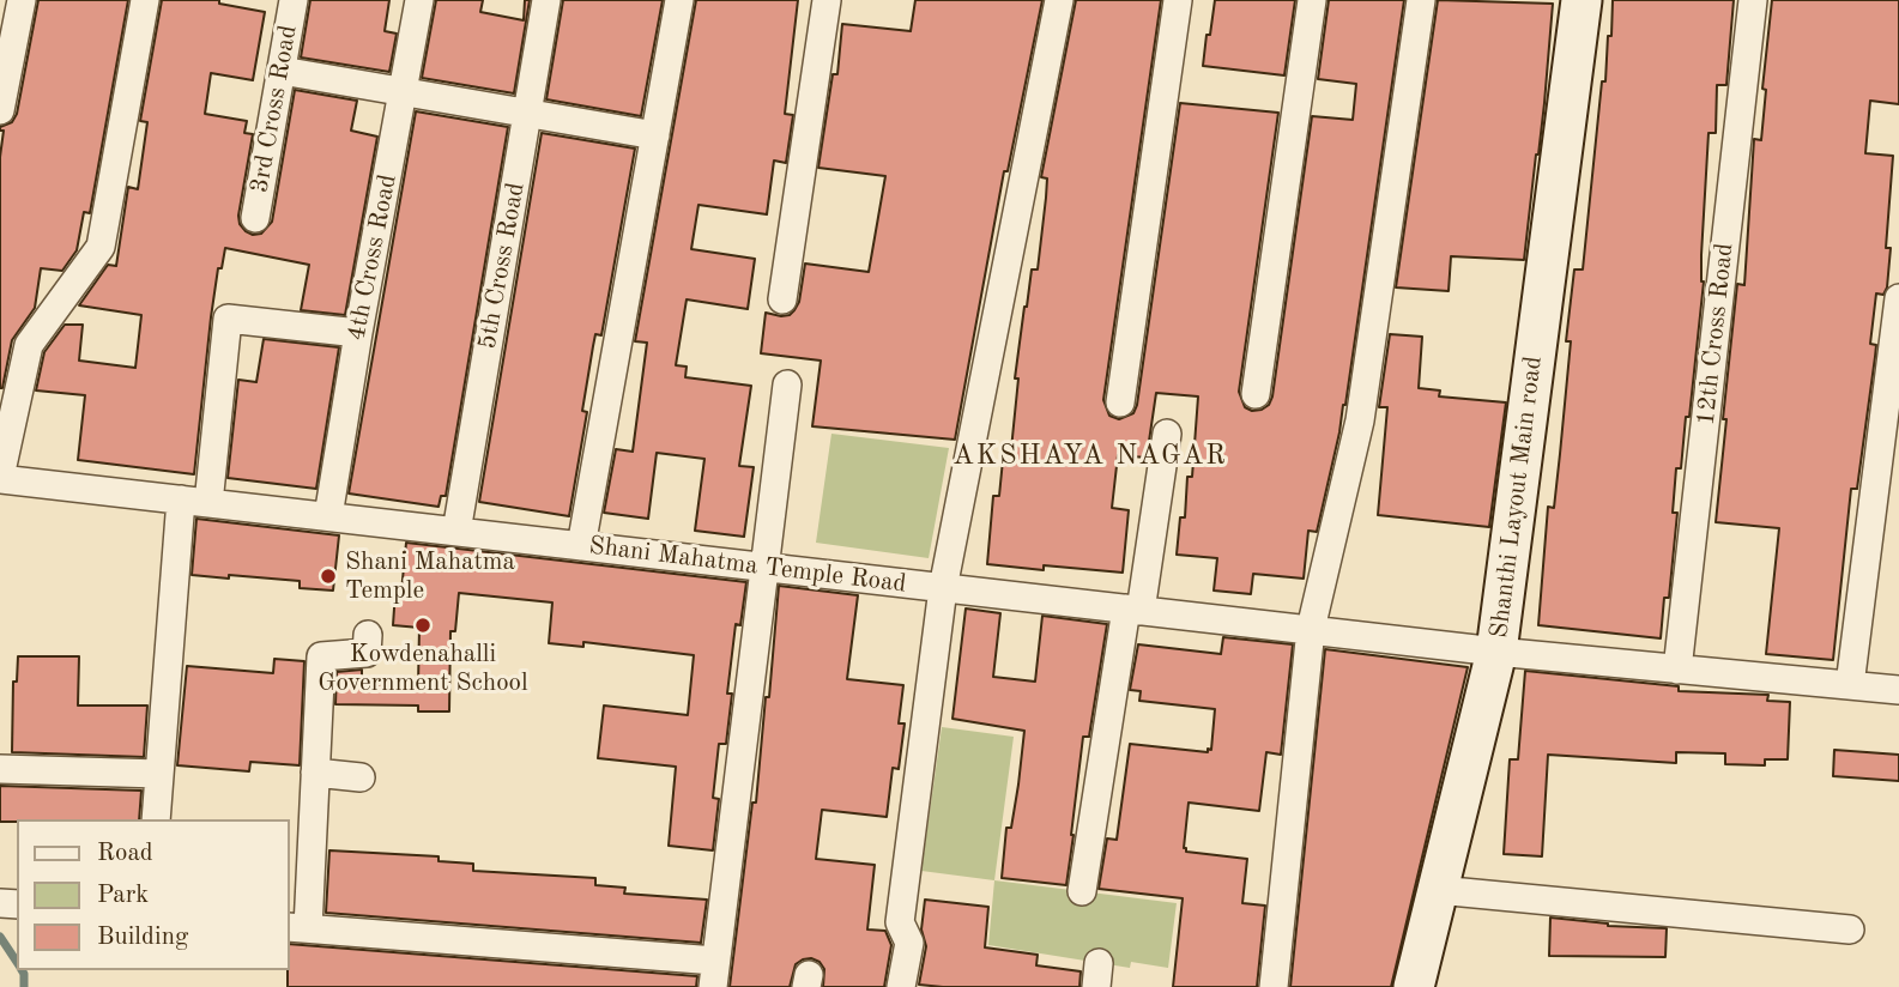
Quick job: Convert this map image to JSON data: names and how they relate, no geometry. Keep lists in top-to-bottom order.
{
  "streets": {
    "street": [
      "3rd Cross Road",
      "4th Cross Road",
      "5th Cross Road",
      "12th Cross Road",
      "Shanthi Layout Main road",
      "Shani Mahatma Temple Road"
    ]
  },
  "crossings": [
    ["4th Cross Road", "Shani Mahatma Temple Road"],
    ["5th Cross Road", "Shani Mahatma Temple Road"],
    ["12th Cross Road", "Shani Mahatma Temple Road"],
    ["Shanthi Layout Main road", "Shani Mahatma Temple Road"]
  ],
  "districts": ["AKSHAYA NAGAR"],
  "places": ["Shani Mahatma Temple", "Kowdenahalli Government School"],
  "legend": ["Road", "Park", "Building"]
}
